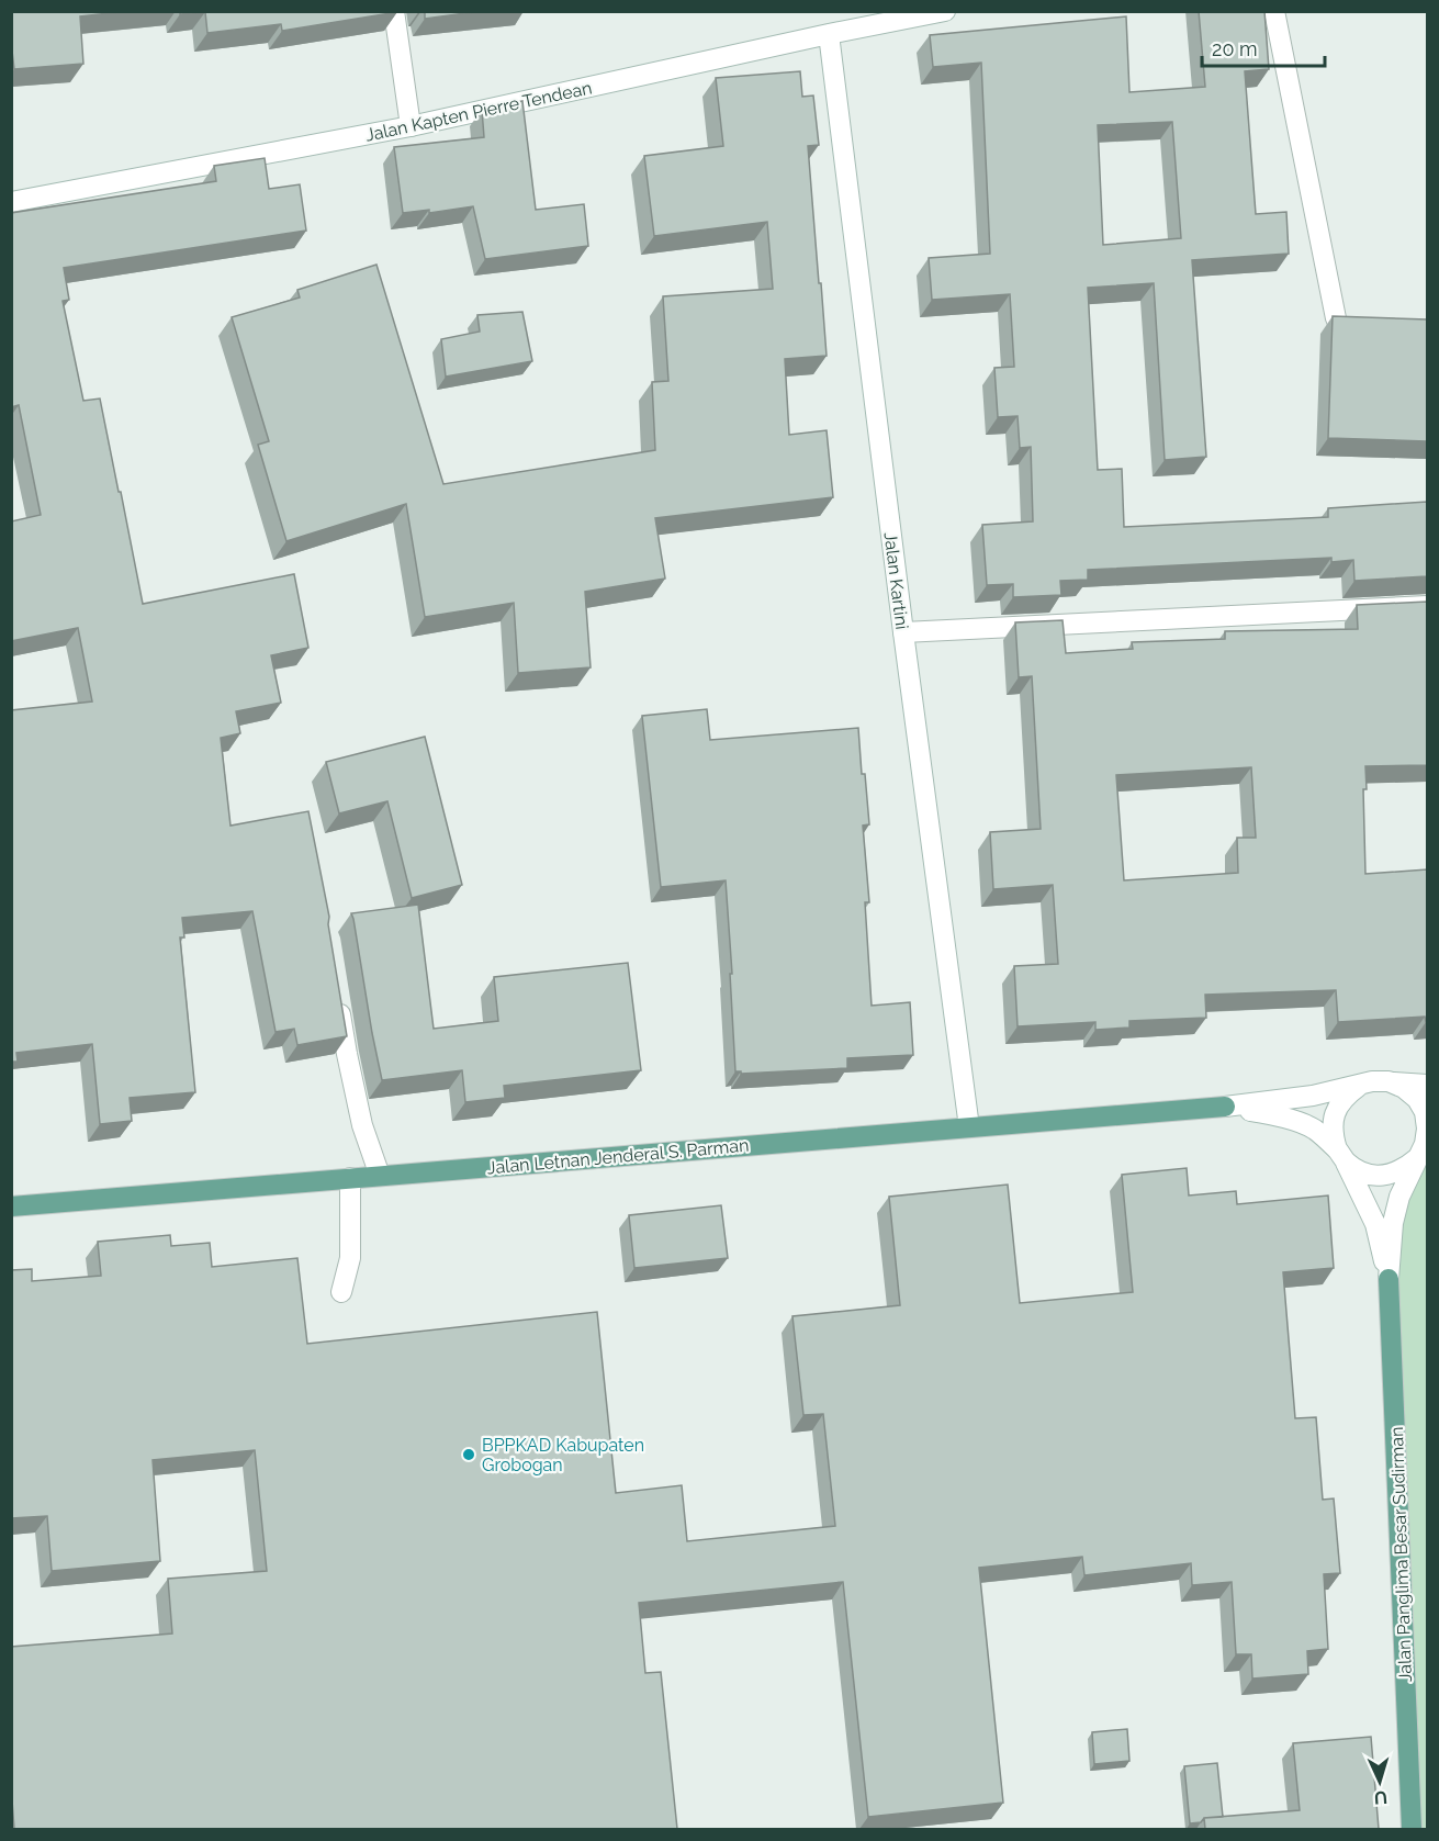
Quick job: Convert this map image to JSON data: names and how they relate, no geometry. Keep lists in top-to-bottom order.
{
  "streets": {
    "main road": ["Jalan Letnan Jenderal S. Parman", "Jalan Panglima Besar Sudirman"],
    "street": ["Jalan Kapten Pierre Tendean", "Jalan Kartini"]
  },
  "crossings": [
    ["Jalan Kapten Pierre Tendean", "Jalan Kartini"],
    ["Jalan Kartini", "Jalan Letnan Jenderal S. Parman"]
  ],
  "places": ["BPPKAD Kabupaten Grobogan"],
  "scale_bar": "20 m",
  "north": "bottom"
}
